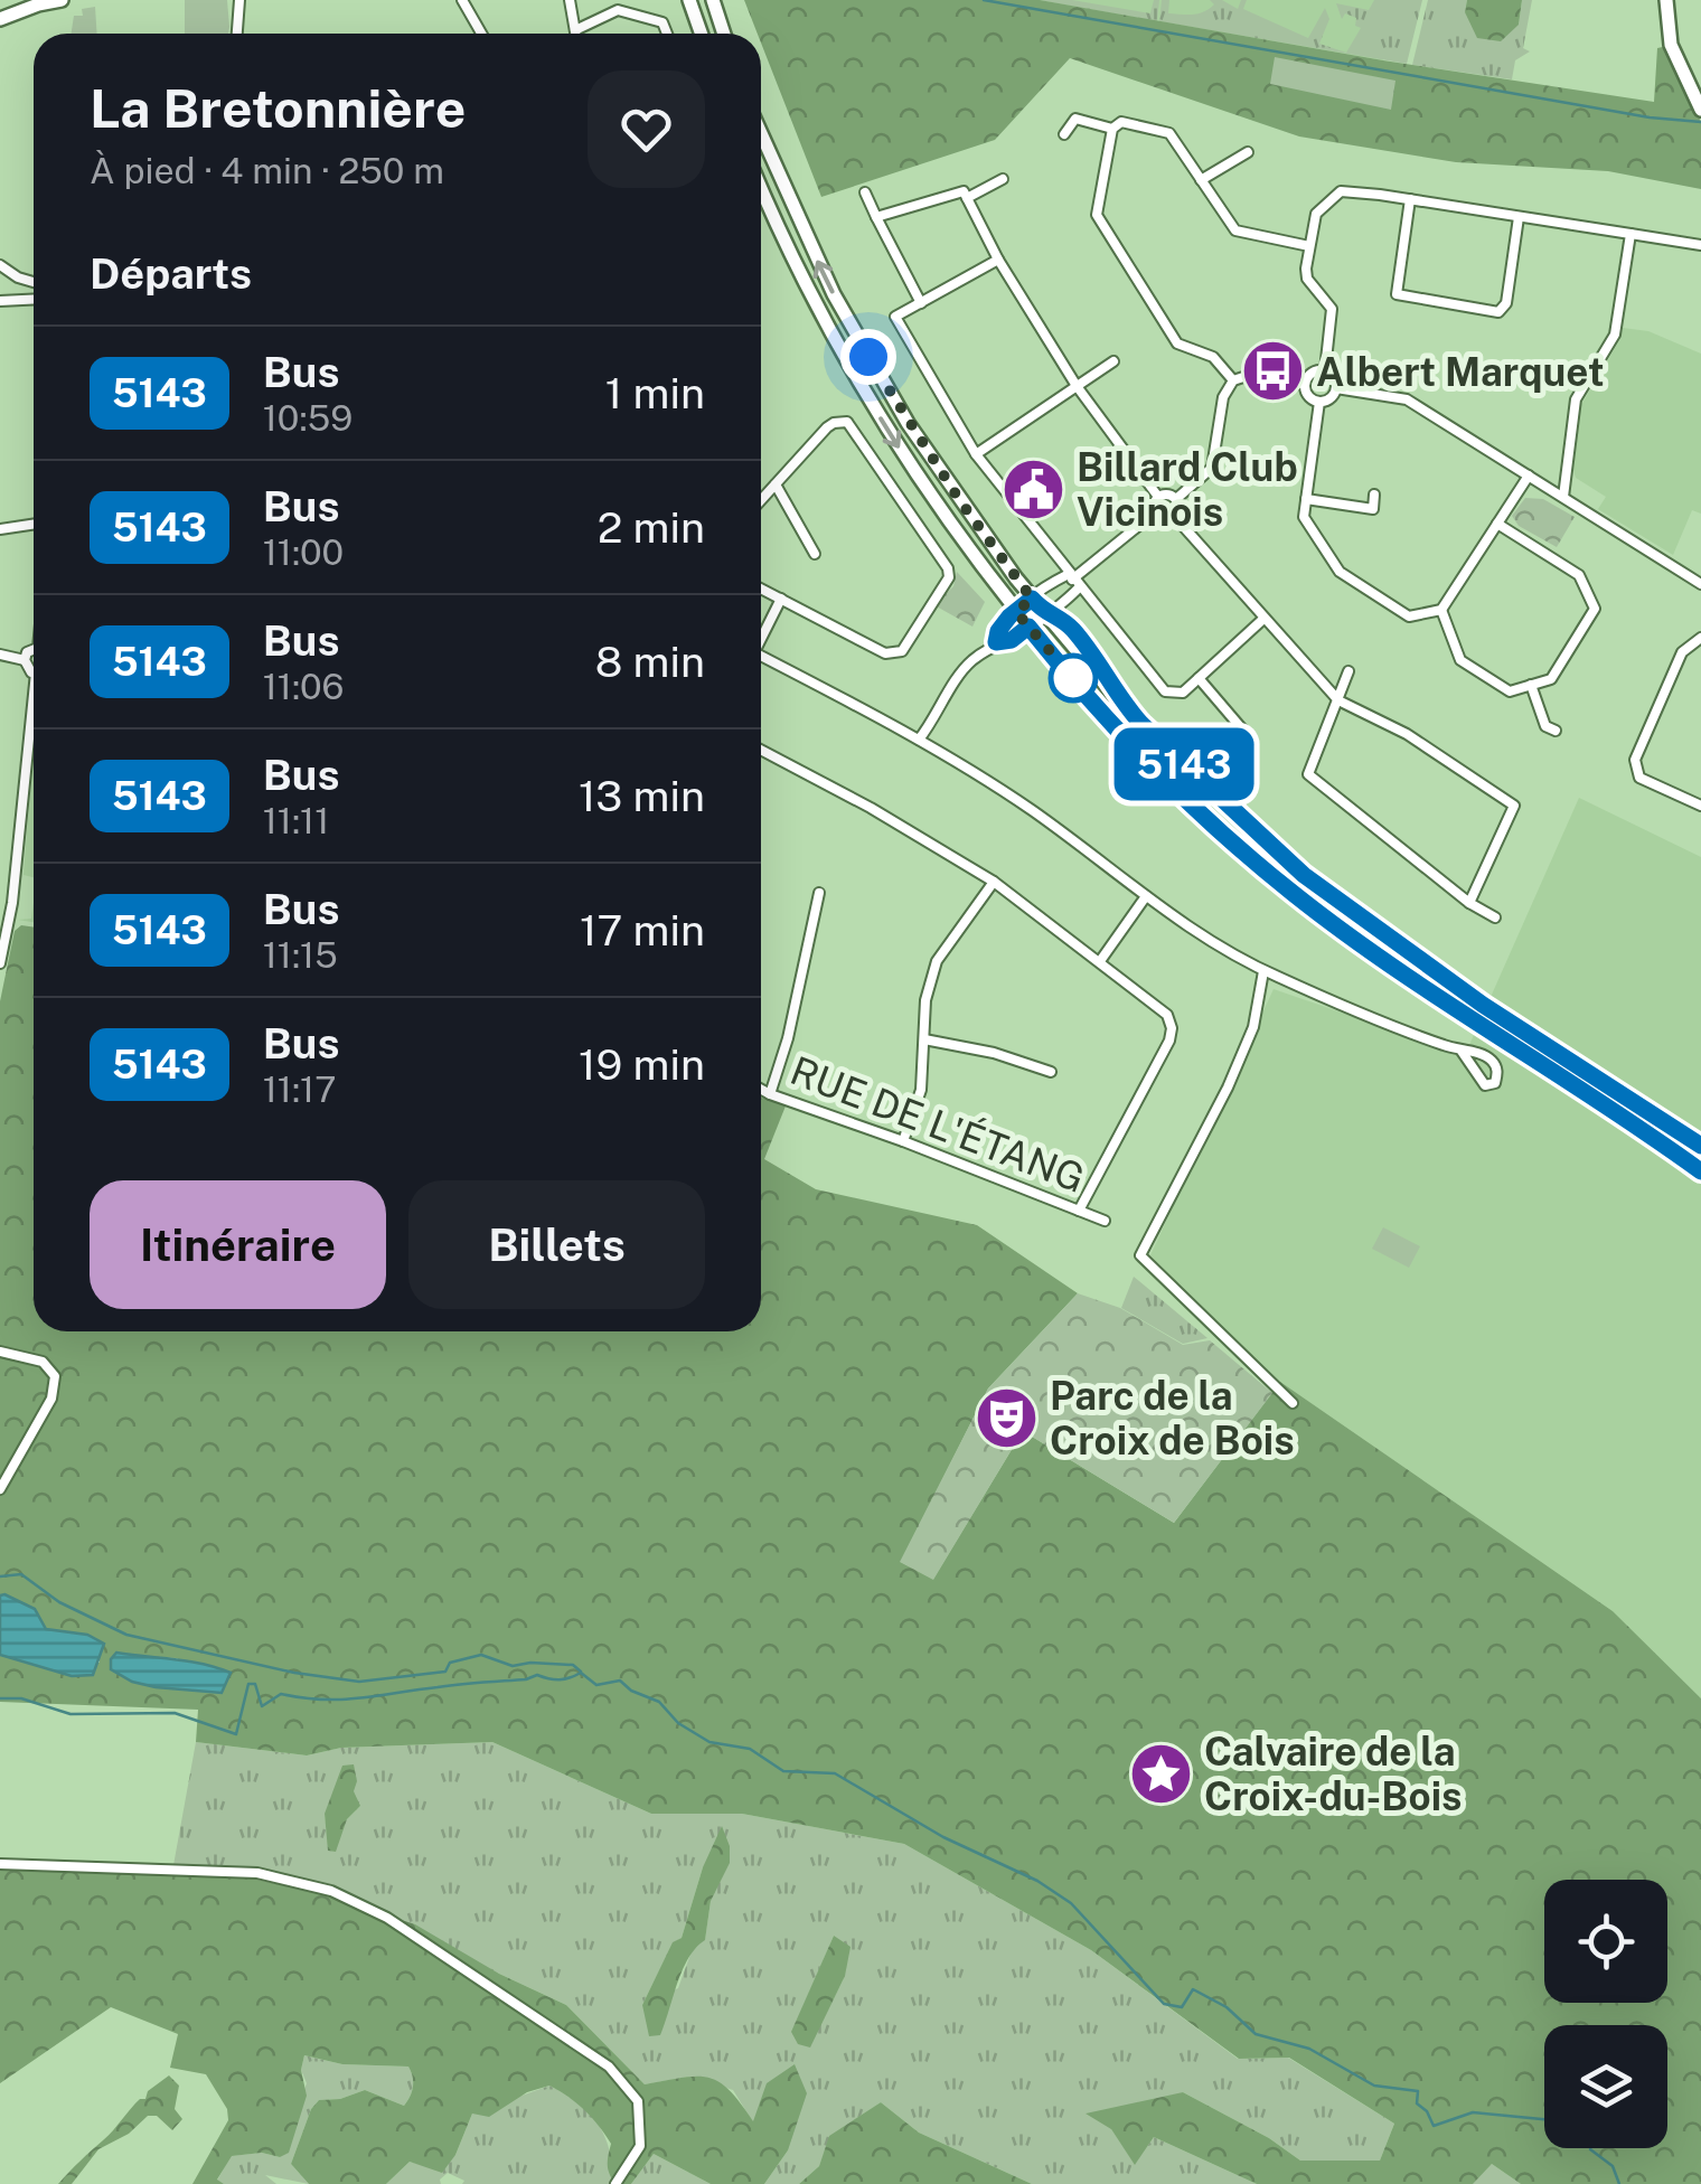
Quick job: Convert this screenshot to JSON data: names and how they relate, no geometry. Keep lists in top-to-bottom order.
{
  "streets": {
    "street": ["RUE DE L'ÉTANG"]
  },
  "places": {
    "bus stop": ["Albert Marquet"],
    "public building": ["Billard Club Vicinois"],
    "theatre": ["Parc de la Croix de Bois"],
    "place": ["Calvaire de la Croix-du-Bois"]
  },
  "lines": ["bus line 5143"],
  "page": {
    "on_map": "5143",
    "heading": [
      ["La Bretonnière", "À pied · 4 min · 250 m"],
      "Départs"
    ],
    "list": [
      {
        "mark": "5143",
        "name": "Bus",
        "note": "10:59",
        "value": "1 min"
      },
      {
        "mark": "5143",
        "name": "Bus",
        "note": "11:00",
        "value": "2 min"
      },
      {
        "mark": "5143",
        "name": "Bus",
        "note": "11:06",
        "value": "8 min"
      },
      {
        "mark": "5143",
        "name": "Bus",
        "note": "11:11",
        "value": "13 min"
      },
      {
        "mark": "5143",
        "name": "Bus",
        "note": "11:15",
        "value": "17 min"
      },
      {
        "mark": "5143",
        "name": "Bus",
        "note": "11:17",
        "value": "19 min"
      }
    ],
    "buttons": ["Itinéraire", "Billets"]
  }
}
